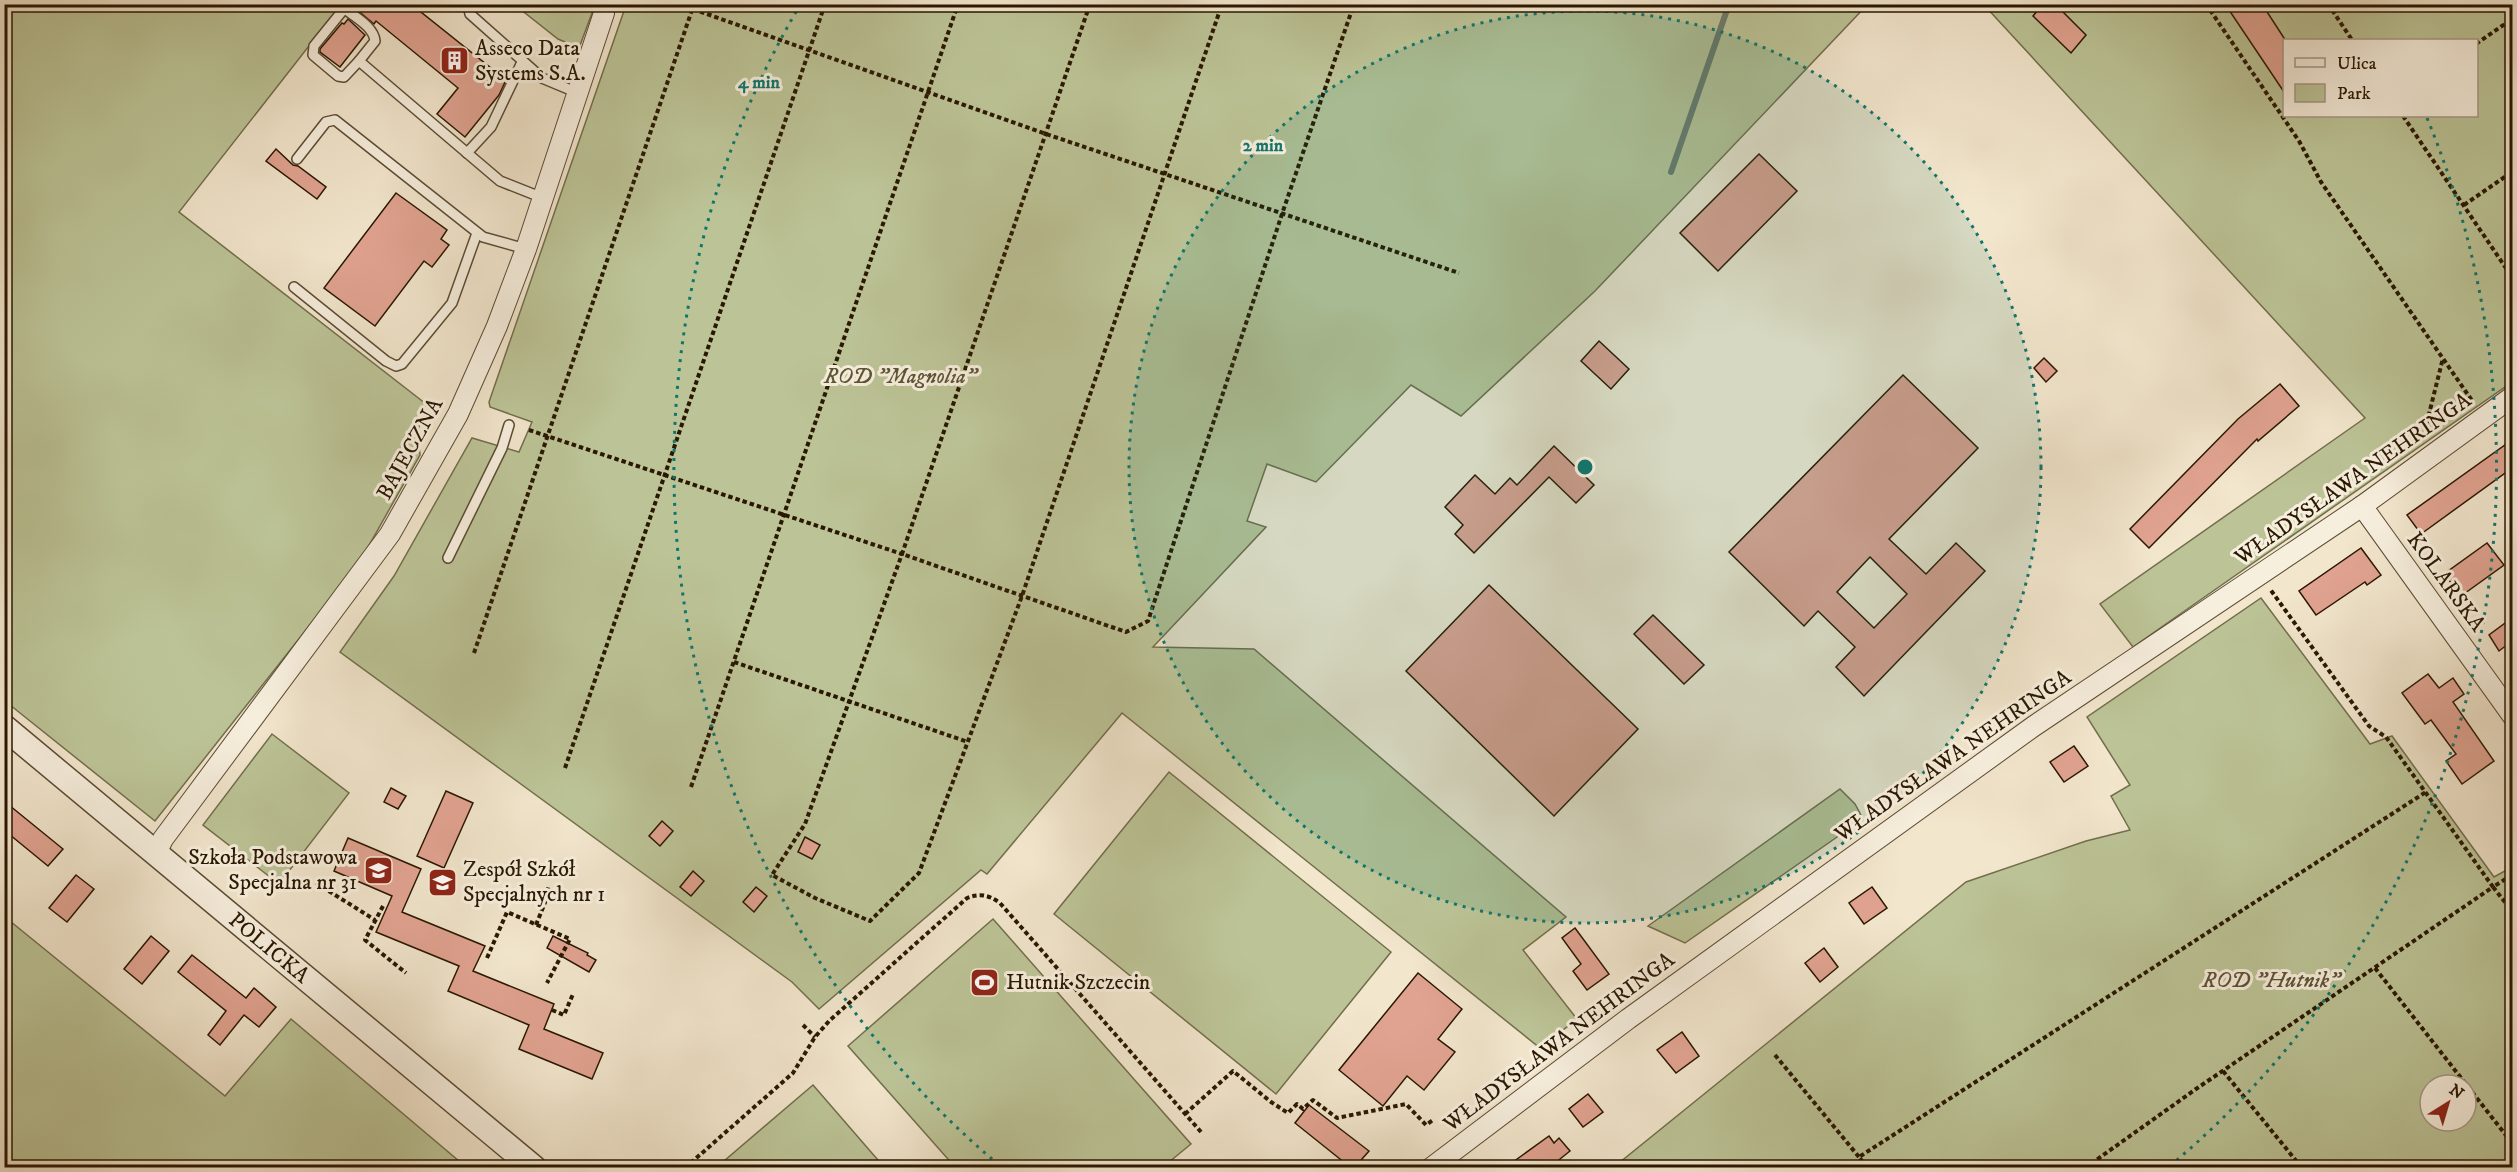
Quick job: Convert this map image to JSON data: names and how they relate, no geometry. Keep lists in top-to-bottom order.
{
  "streets": {
    "street": [
      "BAJECZNA",
      "WŁADYSŁAWA NEHRINGA",
      "KOLARSKA",
      "POLICKA"
    ]
  },
  "crossings": [
    ["BAJECZNA", "POLICKA"],
    ["WŁADYSŁAWA NEHRINGA", "KOLARSKA"]
  ],
  "parks": ["ROD \"Magnolia\"", "ROD \"Hutnik\""],
  "places": {
    "building": ["Asseco Data Systems S.A."],
    "school or university": ["Szkoła Podstawowa Specjalna nr 31", "Zespół Szkół Specjalnych nr 1"],
    "sports": ["Hutnik Szczecin"]
  },
  "legend": ["Ulica", "Park"],
  "north": "top right",
  "rings": ["4 min", "2 min"]
}
